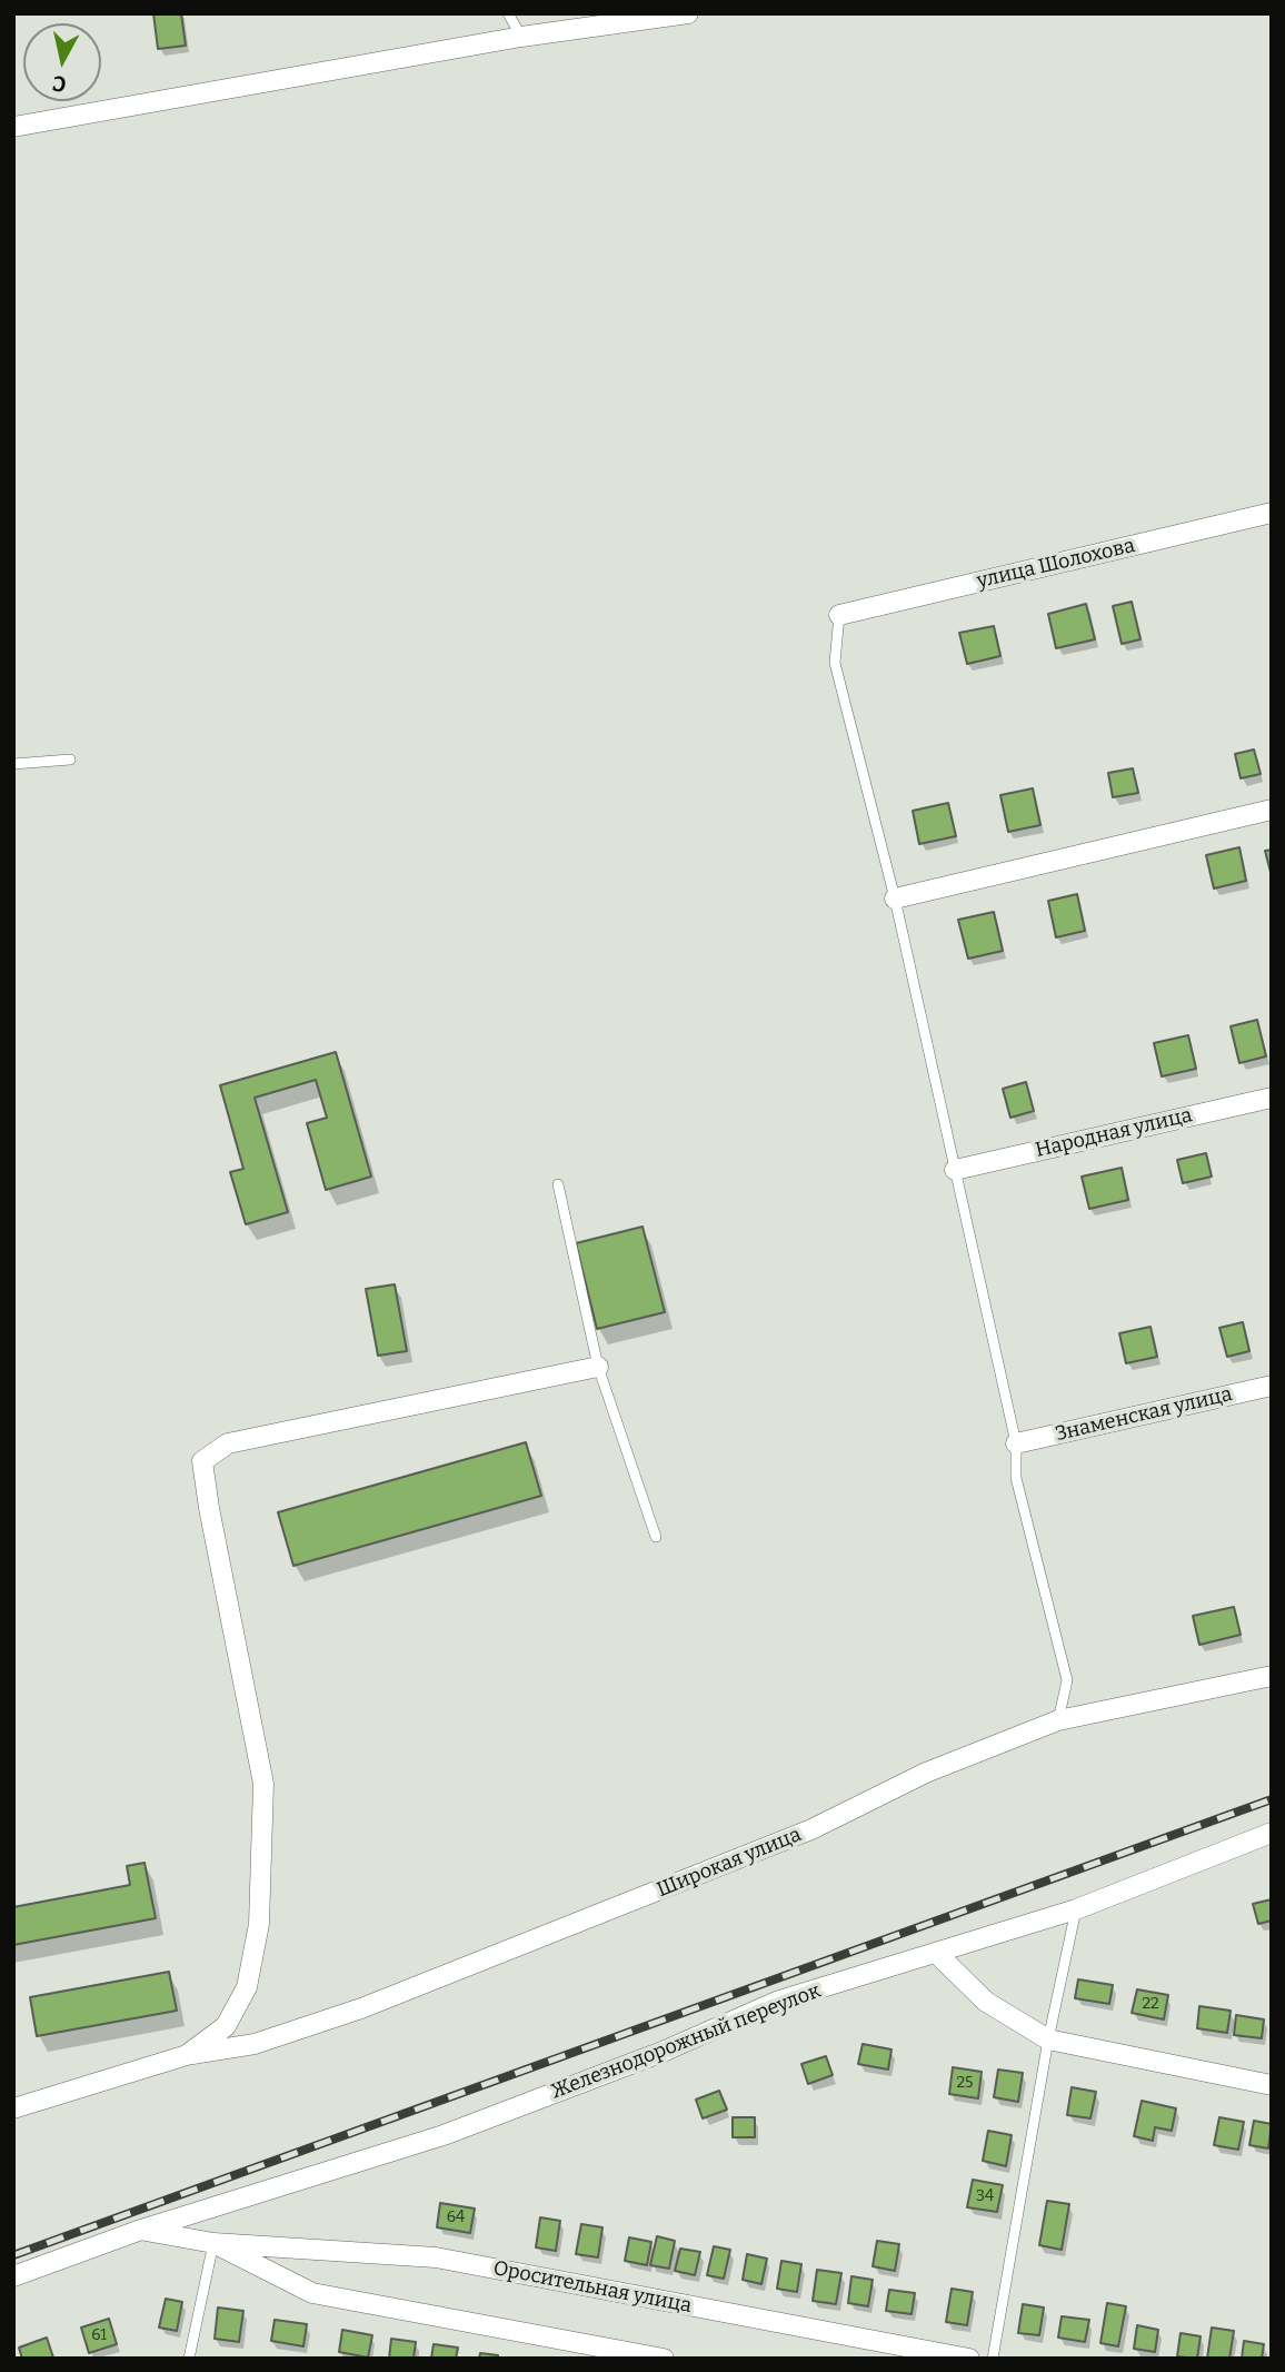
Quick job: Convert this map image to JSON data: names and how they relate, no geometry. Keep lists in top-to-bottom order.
{
  "streets": {
    "street": [
      "улица Шолохова",
      "Народная улица",
      "Знаменская улица",
      "Широкая улица",
      "Железнодорожный переулок",
      "Оросительная улица"
    ]
  },
  "crossings": [
    ["Железнодорожный переулок", "Оросительная улица"]
  ],
  "house_numbers": [
    "22",
    "25",
    "34",
    "64",
    "61"
  ],
  "north": "bottom"
}
